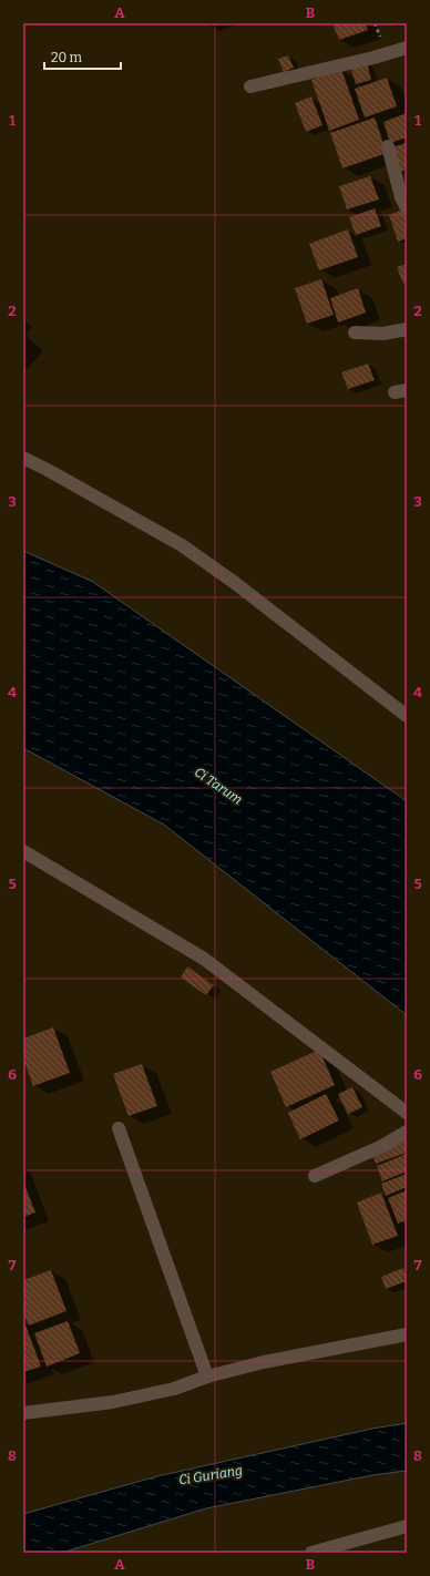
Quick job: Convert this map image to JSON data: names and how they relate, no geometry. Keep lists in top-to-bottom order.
{
  "water": ["Ci Tarum", "Ci Guriang"],
  "scale_bar": "20 m",
  "grid": {
    "columns": ["A", "B"],
    "rows": [
      "1",
      "2",
      "3",
      "4",
      "5",
      "6",
      "7",
      "8"
    ]
  }
}
